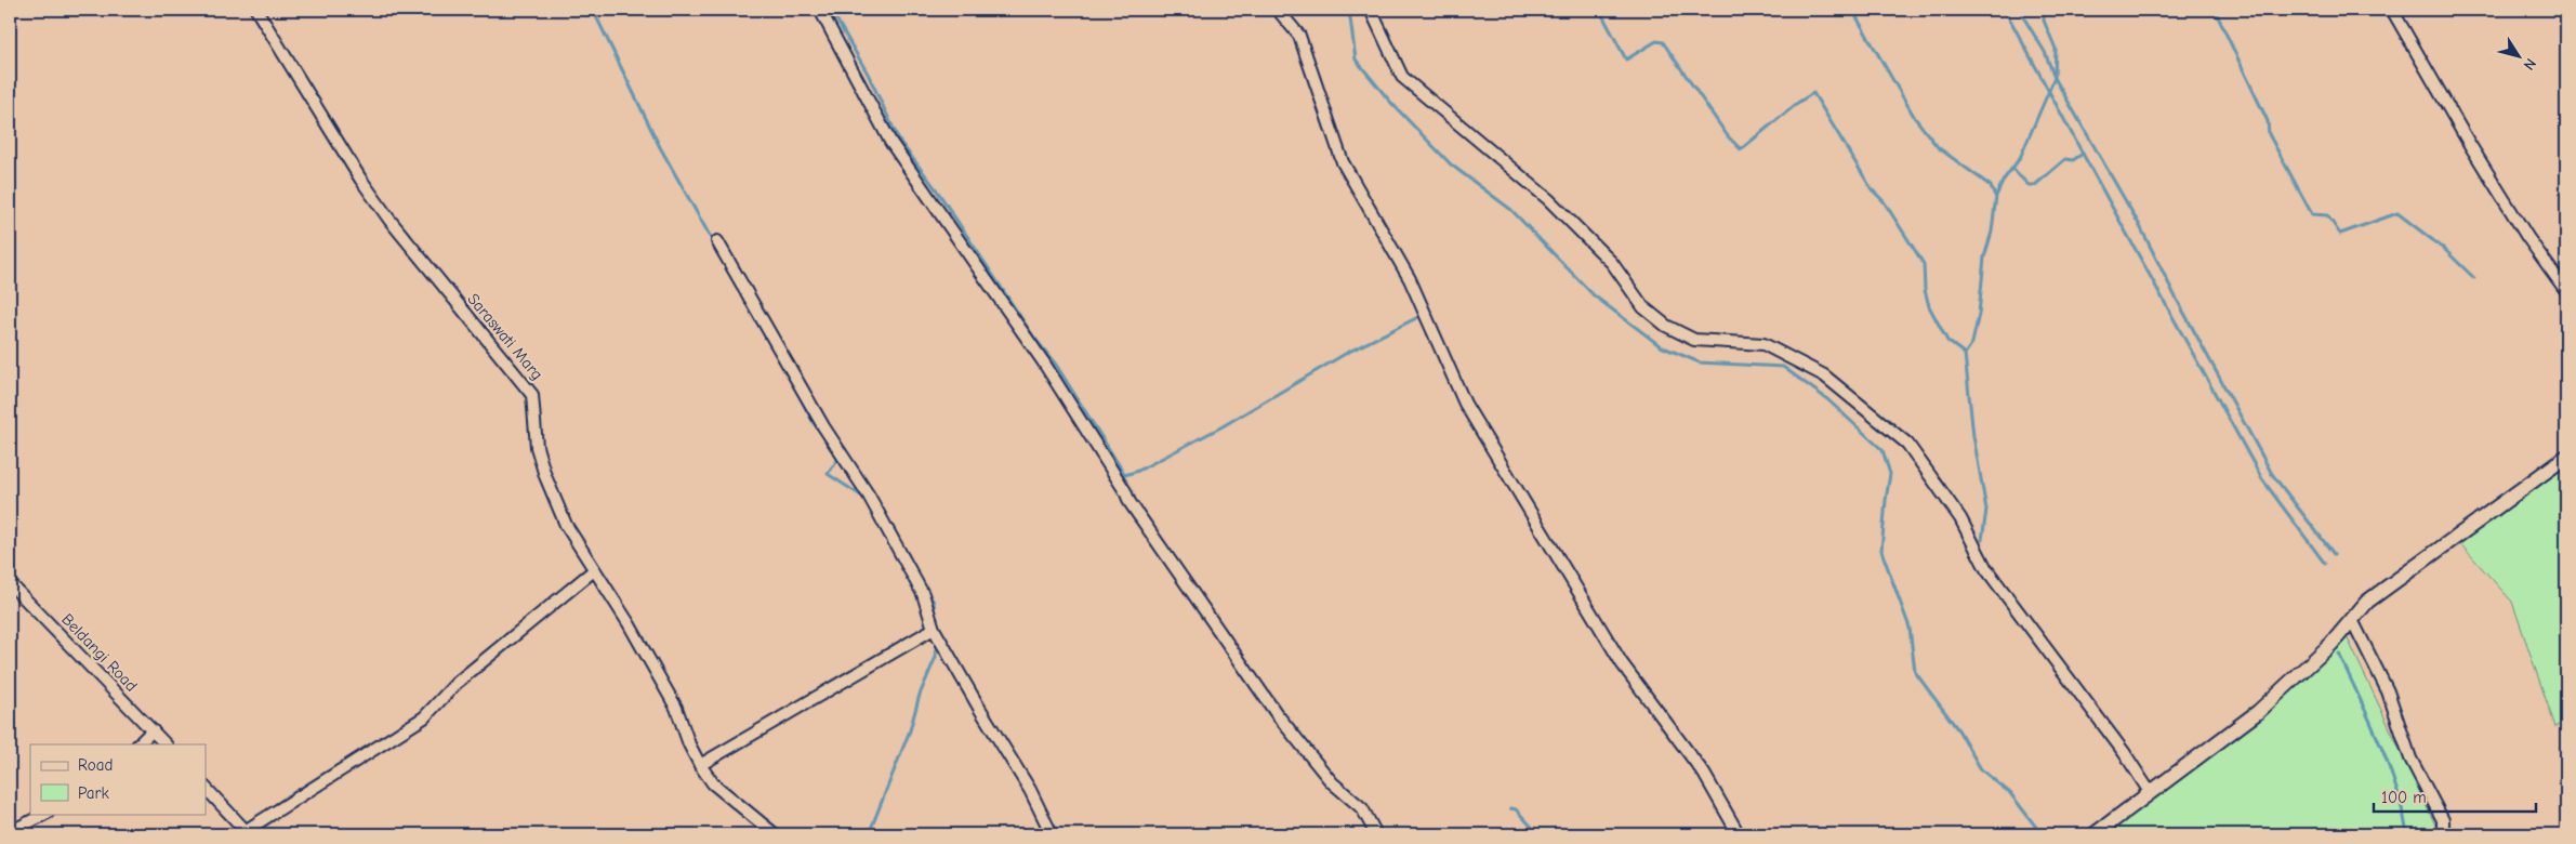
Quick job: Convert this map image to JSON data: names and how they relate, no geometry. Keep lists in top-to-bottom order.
{
  "streets": {
    "street": ["Saraswati Marg", "Beldangi Road"]
  },
  "legend": ["Road", "Park"],
  "scale_bar": "100 m",
  "north": "bottom right"
}
